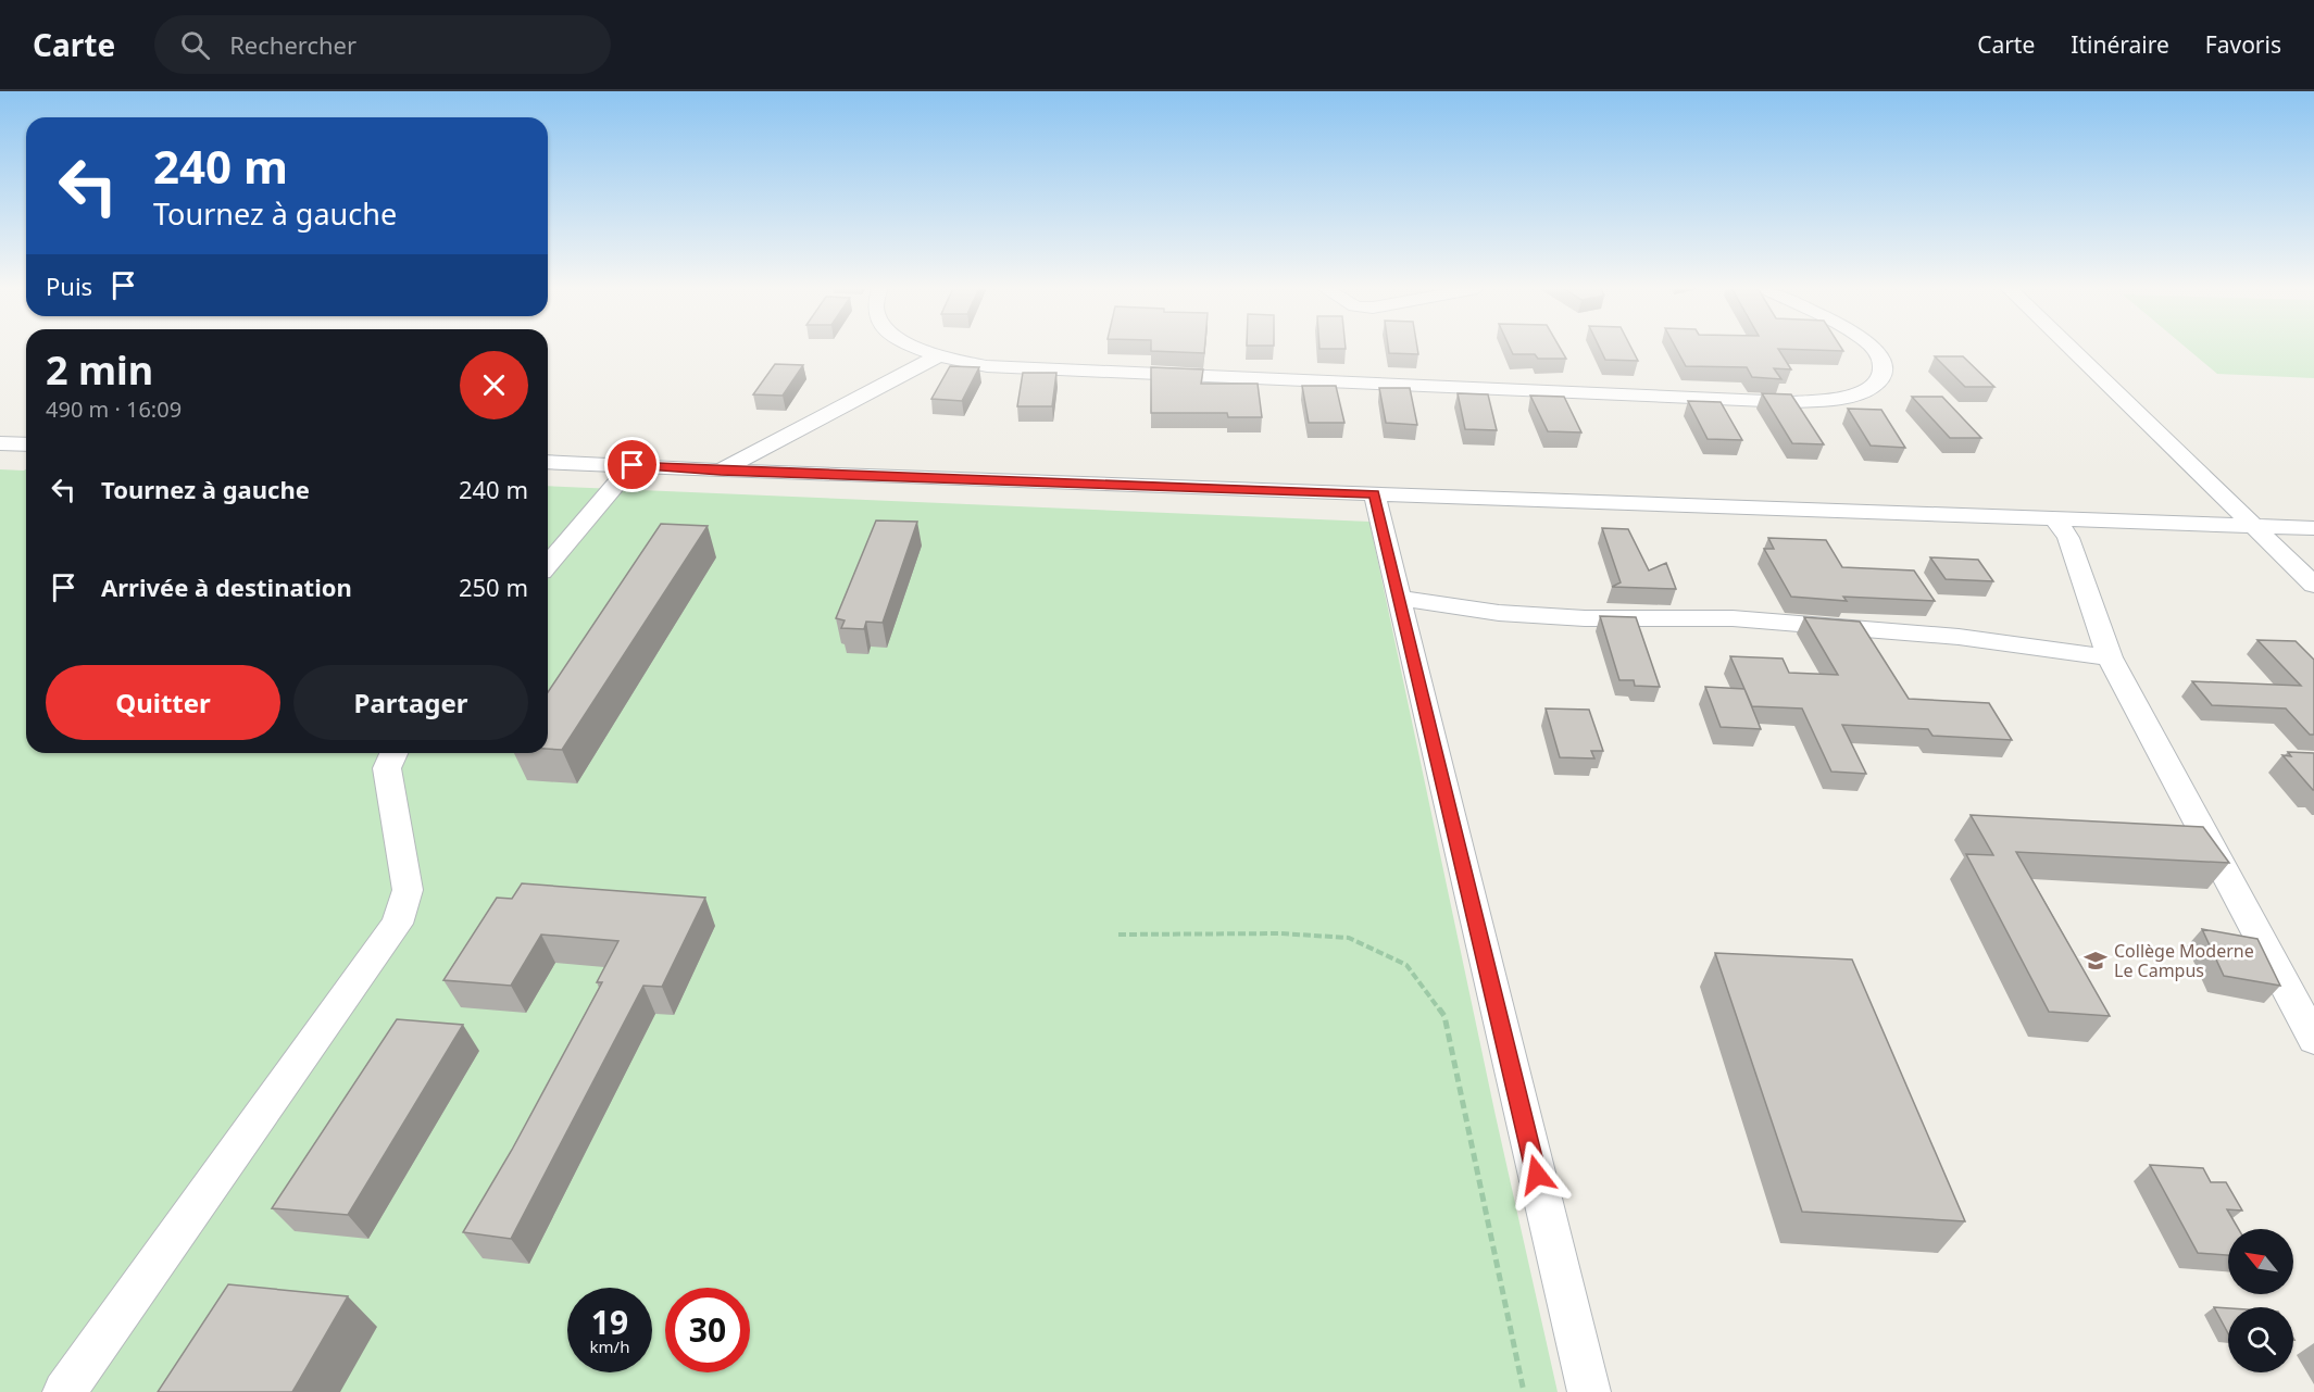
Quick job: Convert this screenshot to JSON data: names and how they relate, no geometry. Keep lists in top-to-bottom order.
{
  "places": {
    "school or university": ["Collège Moderne Le Campus"]
  },
  "north": "top left",
  "page": {
    "header": "Carte",
    "search": "Rechercher",
    "nav": ["Carte", "Itinéraire", "Favoris"],
    "turn": ["240 m", "Tournez à gauche"],
    "then": "Puis",
    "heading": ["2 min", "490 m · 16:09"],
    "list": [
      {
        "name": "Tournez à gauche",
        "value": "240 m"
      },
      {
        "name": "Arrivée à destination",
        "value": "250 m"
      }
    ],
    "buttons": ["Quitter", "Partager"],
    "speed": "19 km/h",
    "limit": "30"
  }
}
